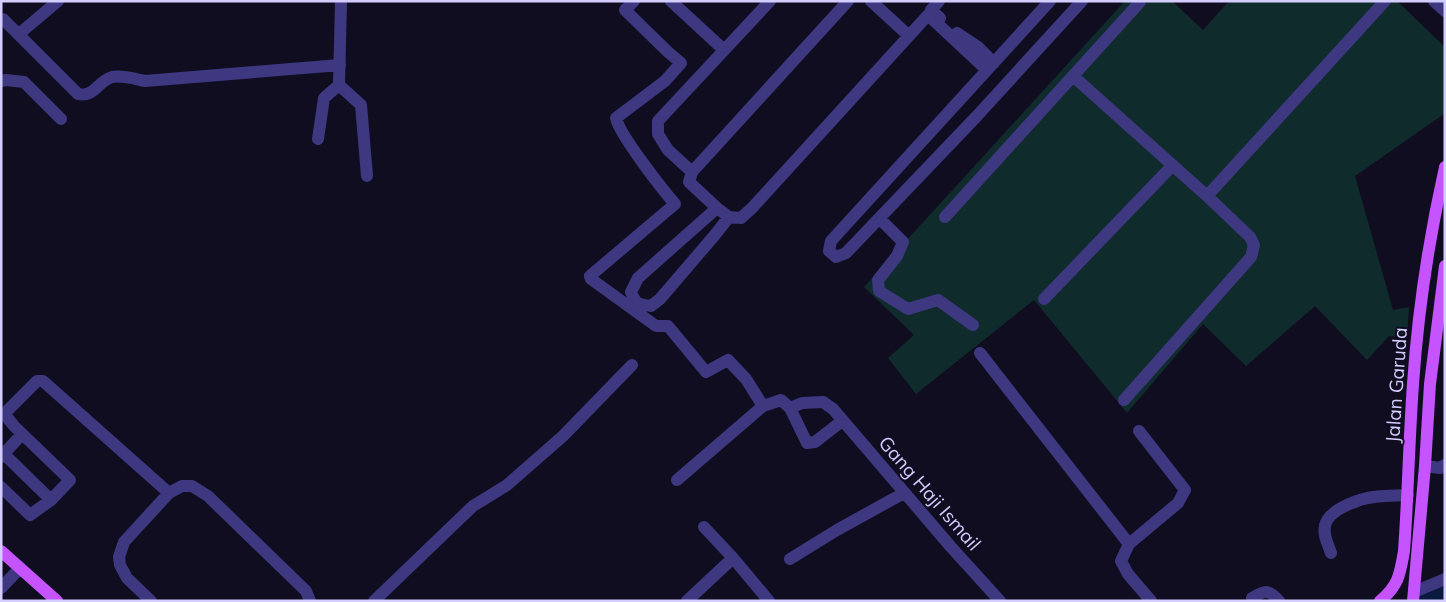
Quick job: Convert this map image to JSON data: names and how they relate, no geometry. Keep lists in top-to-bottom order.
{
  "streets": {
    "main road": ["Jalan Garuda"],
    "street": ["Gang Haji Ismail"]
  }
}
